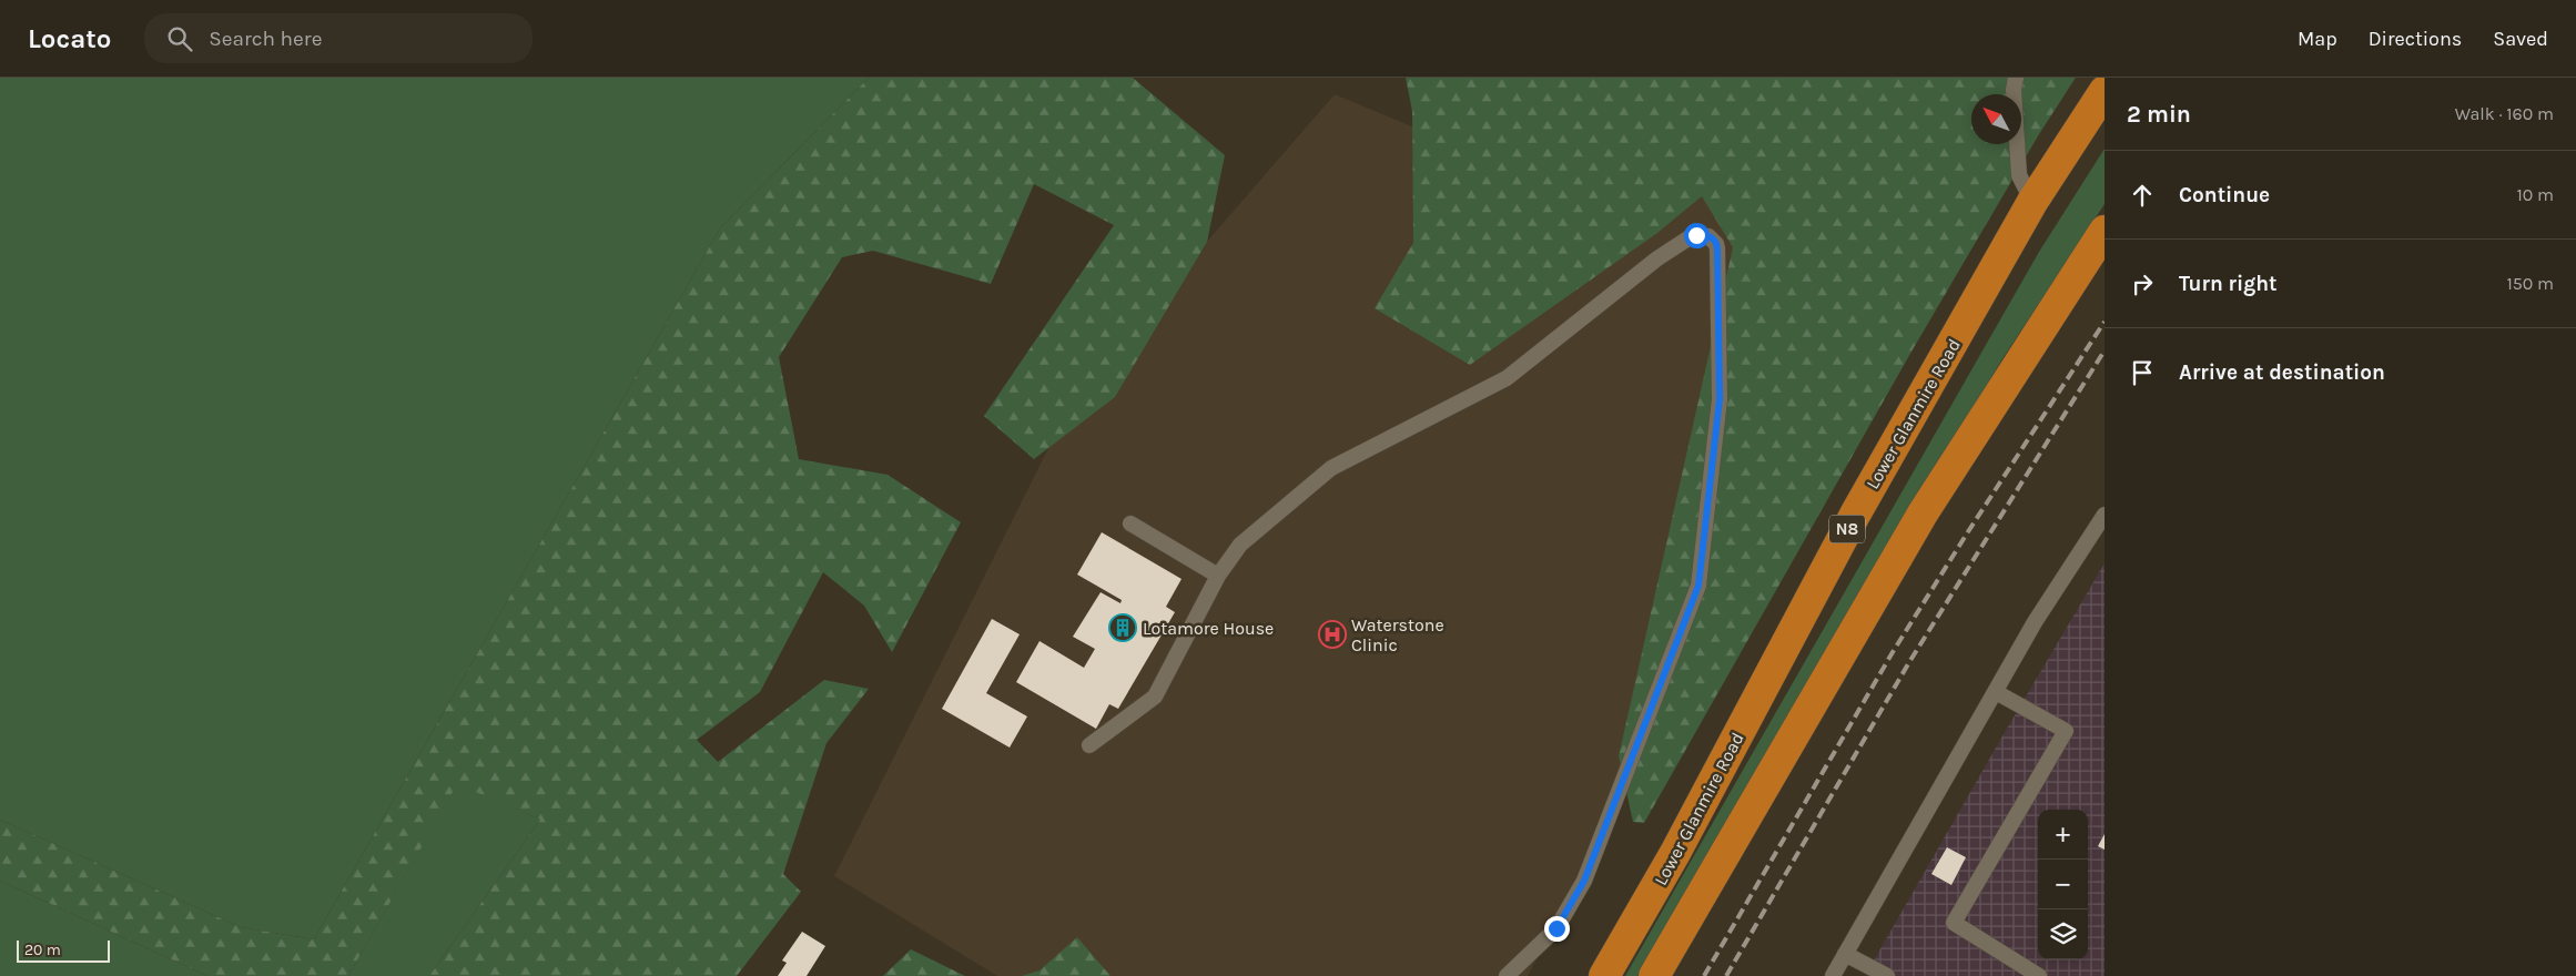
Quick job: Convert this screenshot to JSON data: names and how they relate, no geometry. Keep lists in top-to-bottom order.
{
  "streets": {
    "highway": ["Lower Glanmire Road", "N8"]
  },
  "places": {
    "building": ["Lotamore House"],
    "hospital": ["Waterstone Clinic"]
  },
  "scale_bar": "20 m",
  "north": "top left",
  "page": {
    "header": "Locato",
    "search": "Search here",
    "nav": ["Map", "Directions", "Saved"],
    "heading": ["2 min", "Walk · 160 m"],
    "list": [
      ["Continue", "10 m"],
      ["Turn right", "150 m"],
      "Arrive at destination"
    ],
    "map_buttons": ["+", "−"],
    "scale": "20 m"
  }
}
